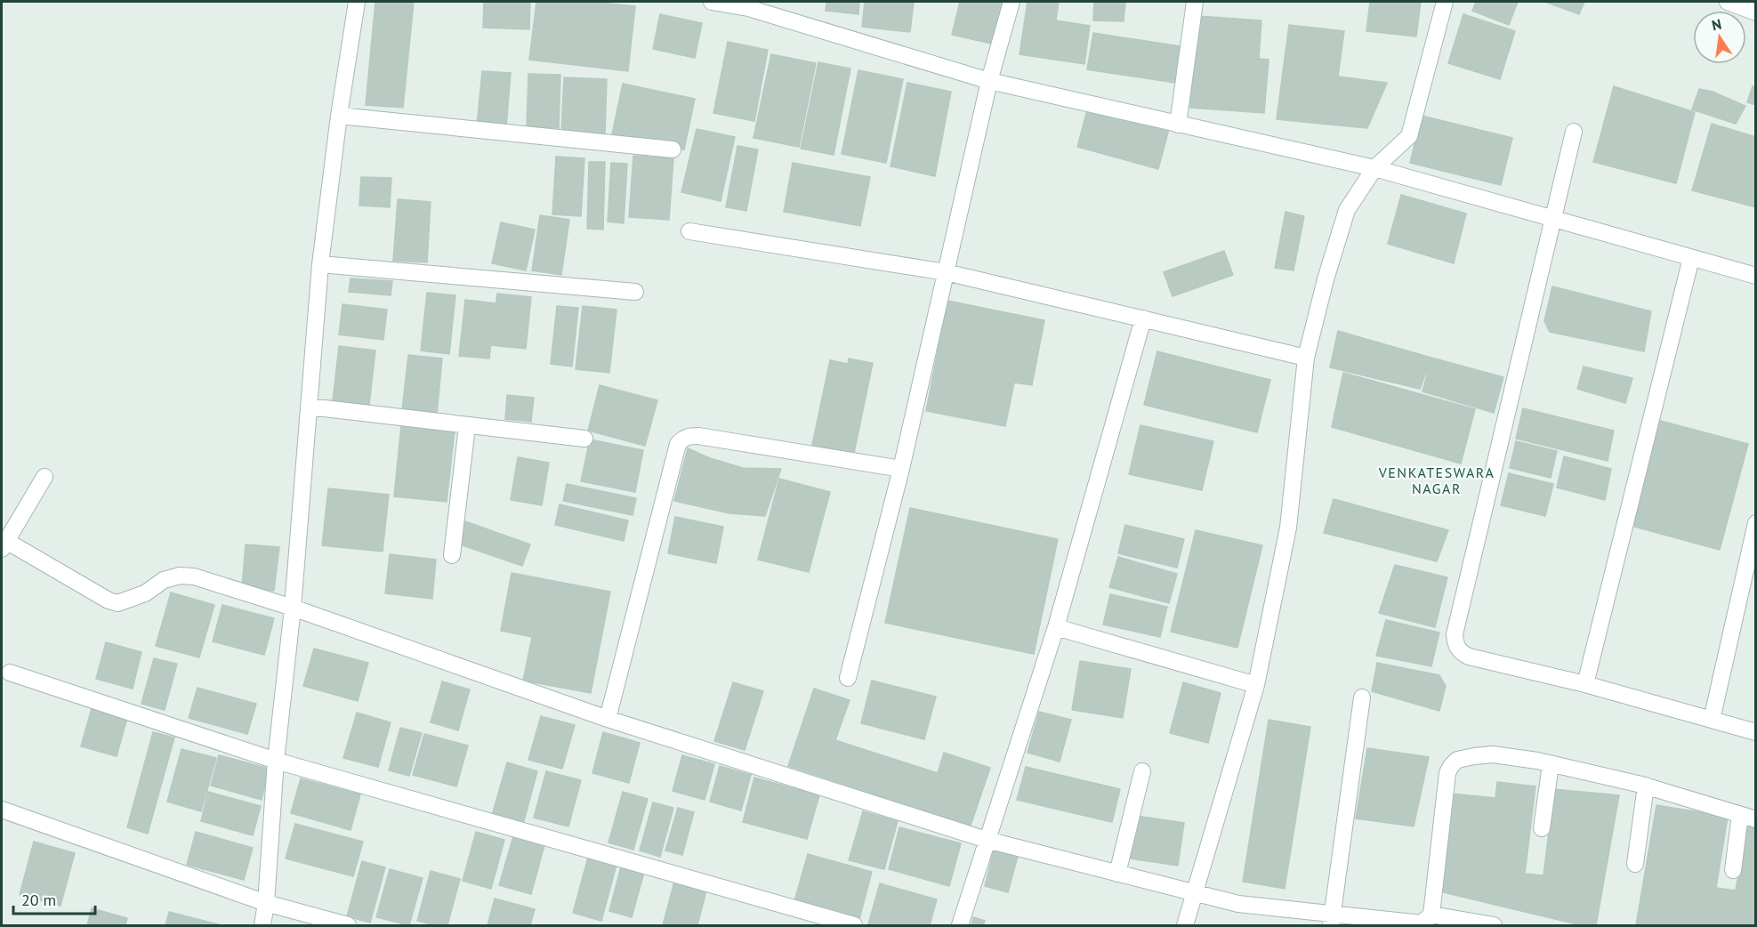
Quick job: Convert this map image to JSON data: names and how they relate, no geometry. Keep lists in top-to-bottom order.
{
  "districts": ["VENKATESWARA NAGAR"],
  "scale_bar": "20 m",
  "north": "top"
}
